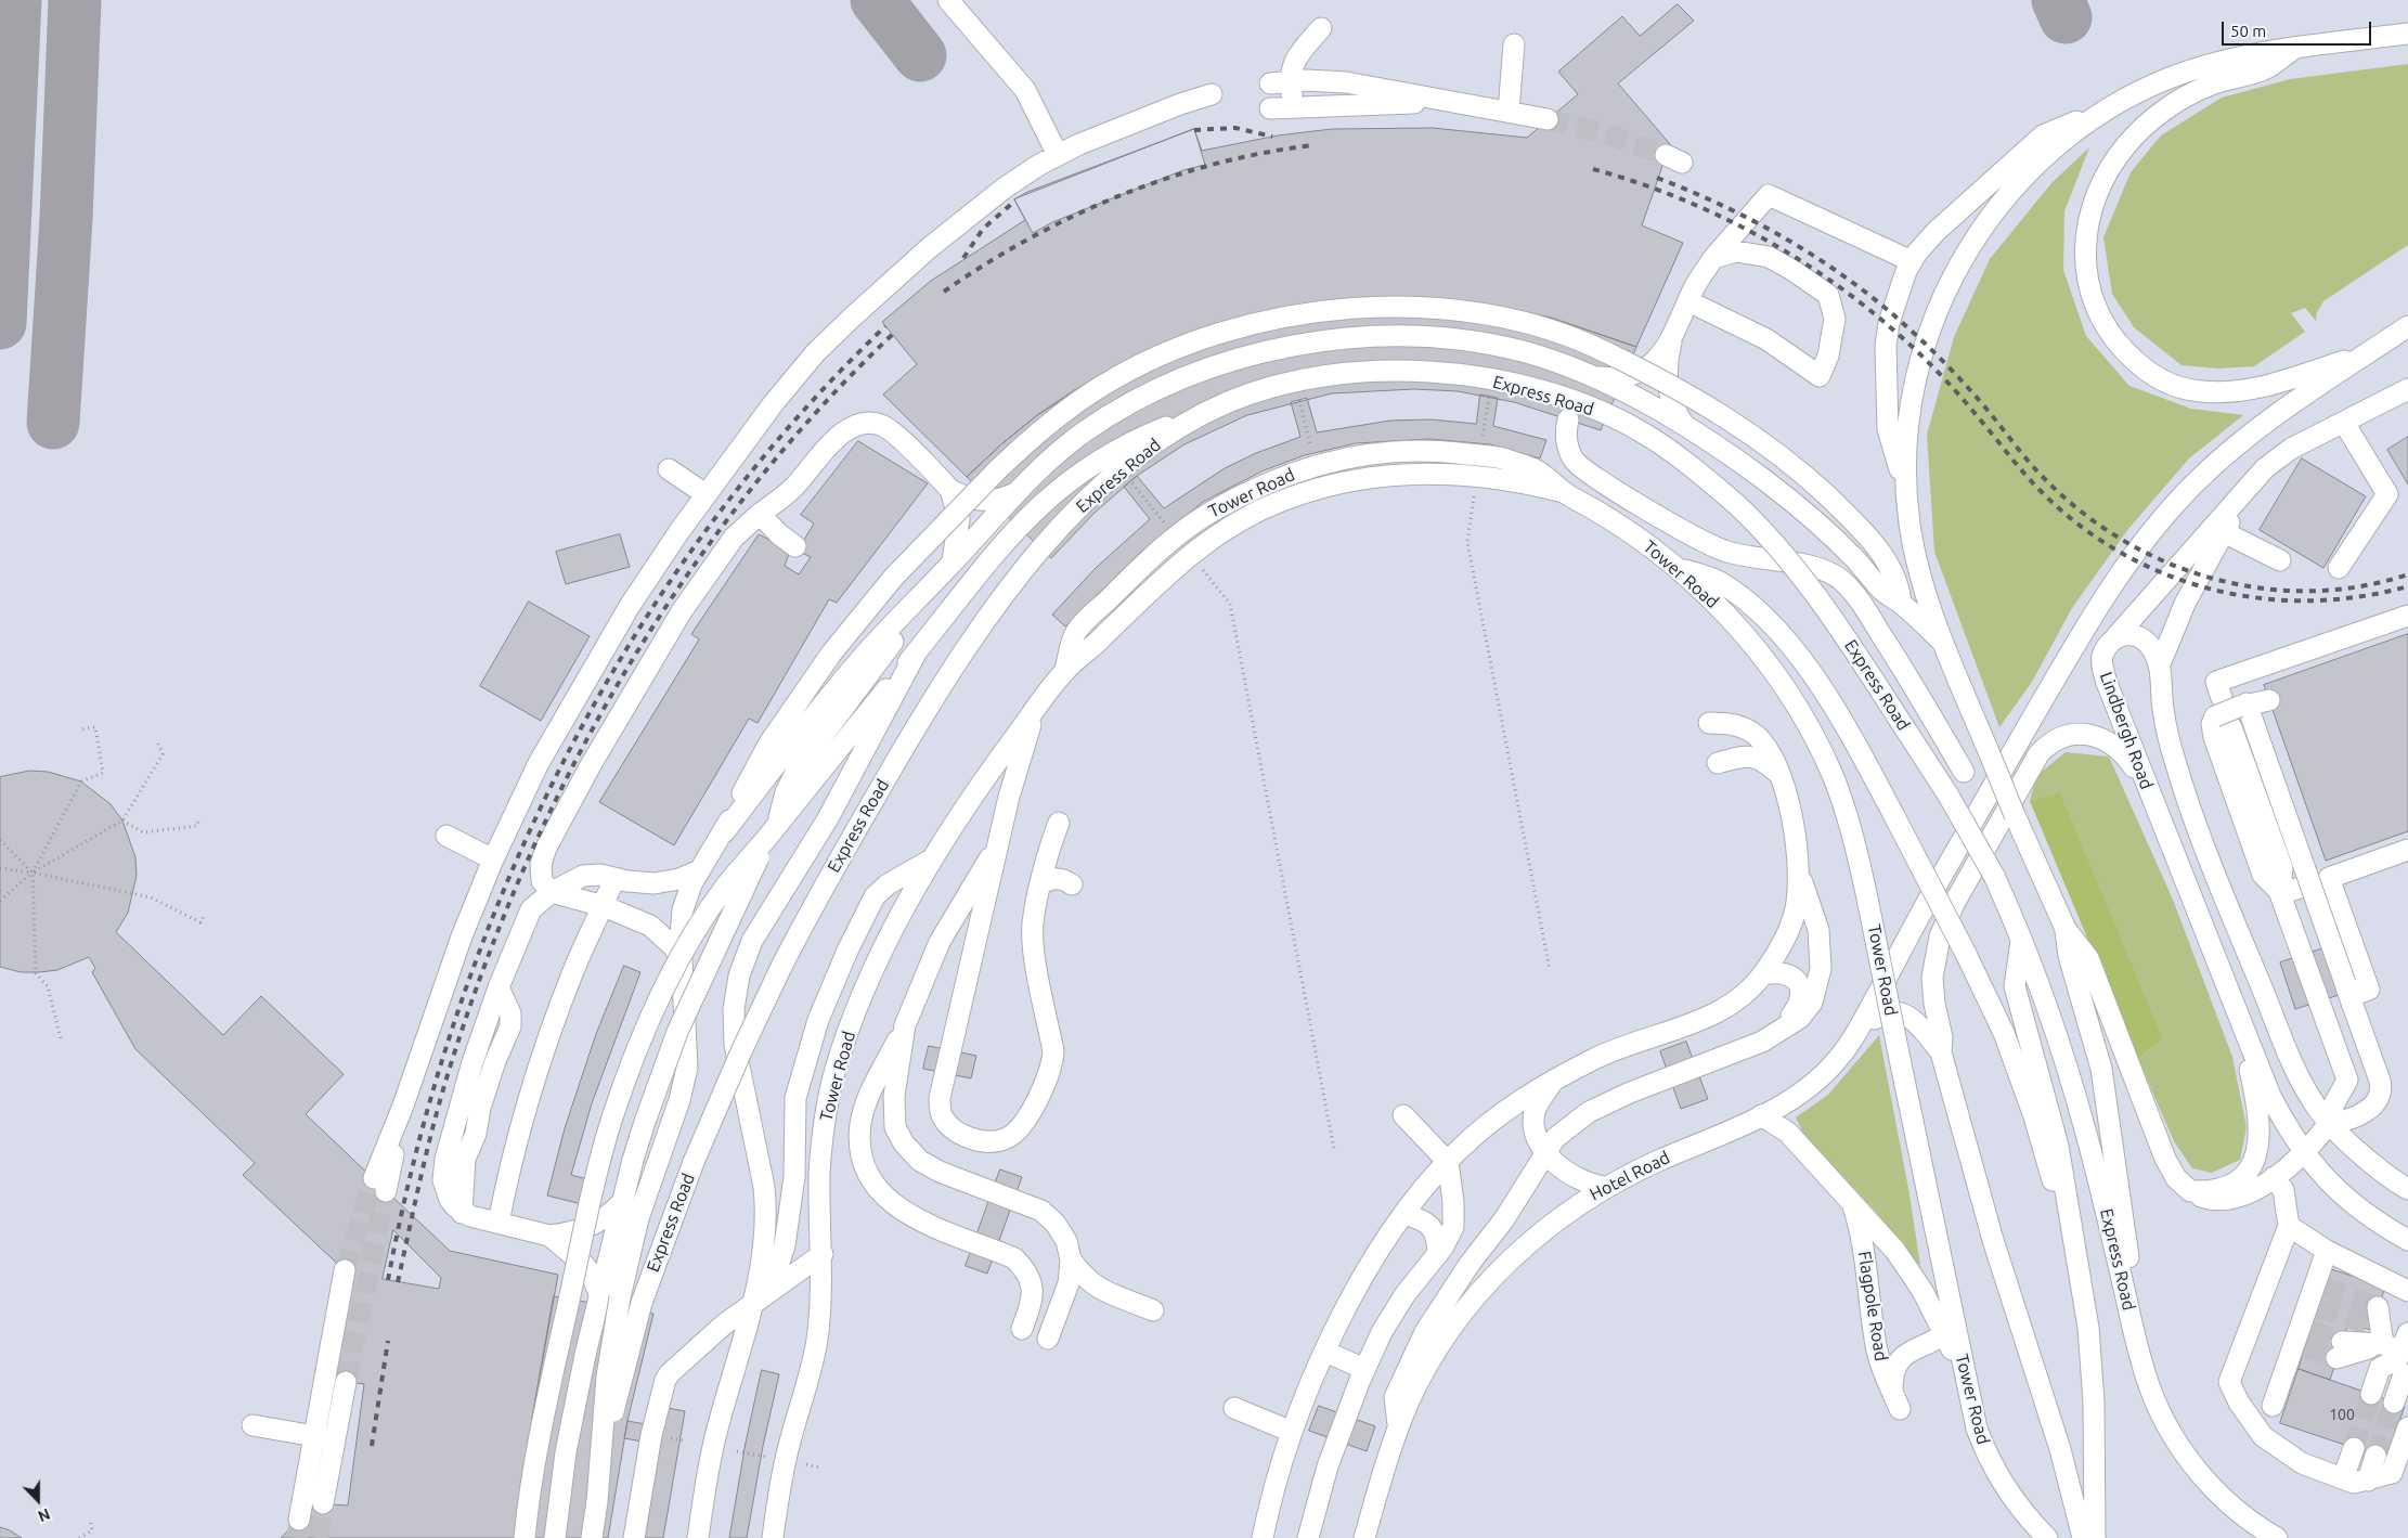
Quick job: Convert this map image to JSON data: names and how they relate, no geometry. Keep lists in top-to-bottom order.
{
  "streets": {
    "street": [
      "Express Road",
      "Tower Road",
      "Lindbergh Road",
      "Hotel Road",
      "Flagpole Road"
    ]
  },
  "house_numbers": ["100"],
  "scale_bar": "50 m",
  "north": "bottom"
}
